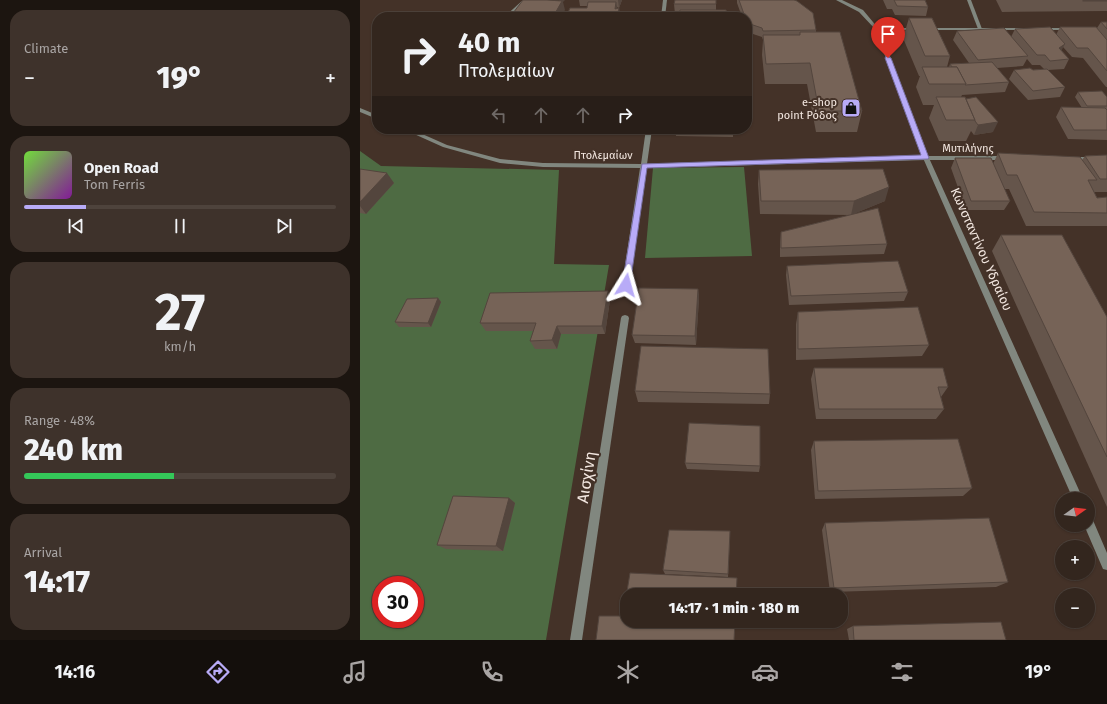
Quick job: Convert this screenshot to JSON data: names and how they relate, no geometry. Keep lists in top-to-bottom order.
{
  "streets": {
    "street": [
      "Μυτιλήνης",
      "Πτολεμαίων",
      "Κωνσταντίνου Υδραίου",
      "Αισχίνη"
    ]
  },
  "crossings": [
    ["Μυτιλήνης", "Πτολεμαίων"],
    ["Μυτιλήνης", "Κωνσταντίνου Υδραίου"],
    ["Πτολεμαίων", "Κωνσταντίνου Υδραίου"]
  ],
  "places": {
    "shop": ["e-shop point Ρόδος"]
  },
  "north": "right",
  "page": {
    "tile": [
      "Climate",
      ["27", "km/h"],
      ["Range · 48%", "240 km"],
      ["Arrival", "14:17"]
    ],
    "turn": ["40 m", "Πτολεμαίων"],
    "heat": ["−", "19°", "+"],
    "song": ["Open Road", "Tom Ferris"],
    "map_buttons": ["+", "−"],
    "limit": "30",
    "trip": "14:17 · 1 min · 180 m",
    "tabs": ["14:16", "19°"]
  }
}
